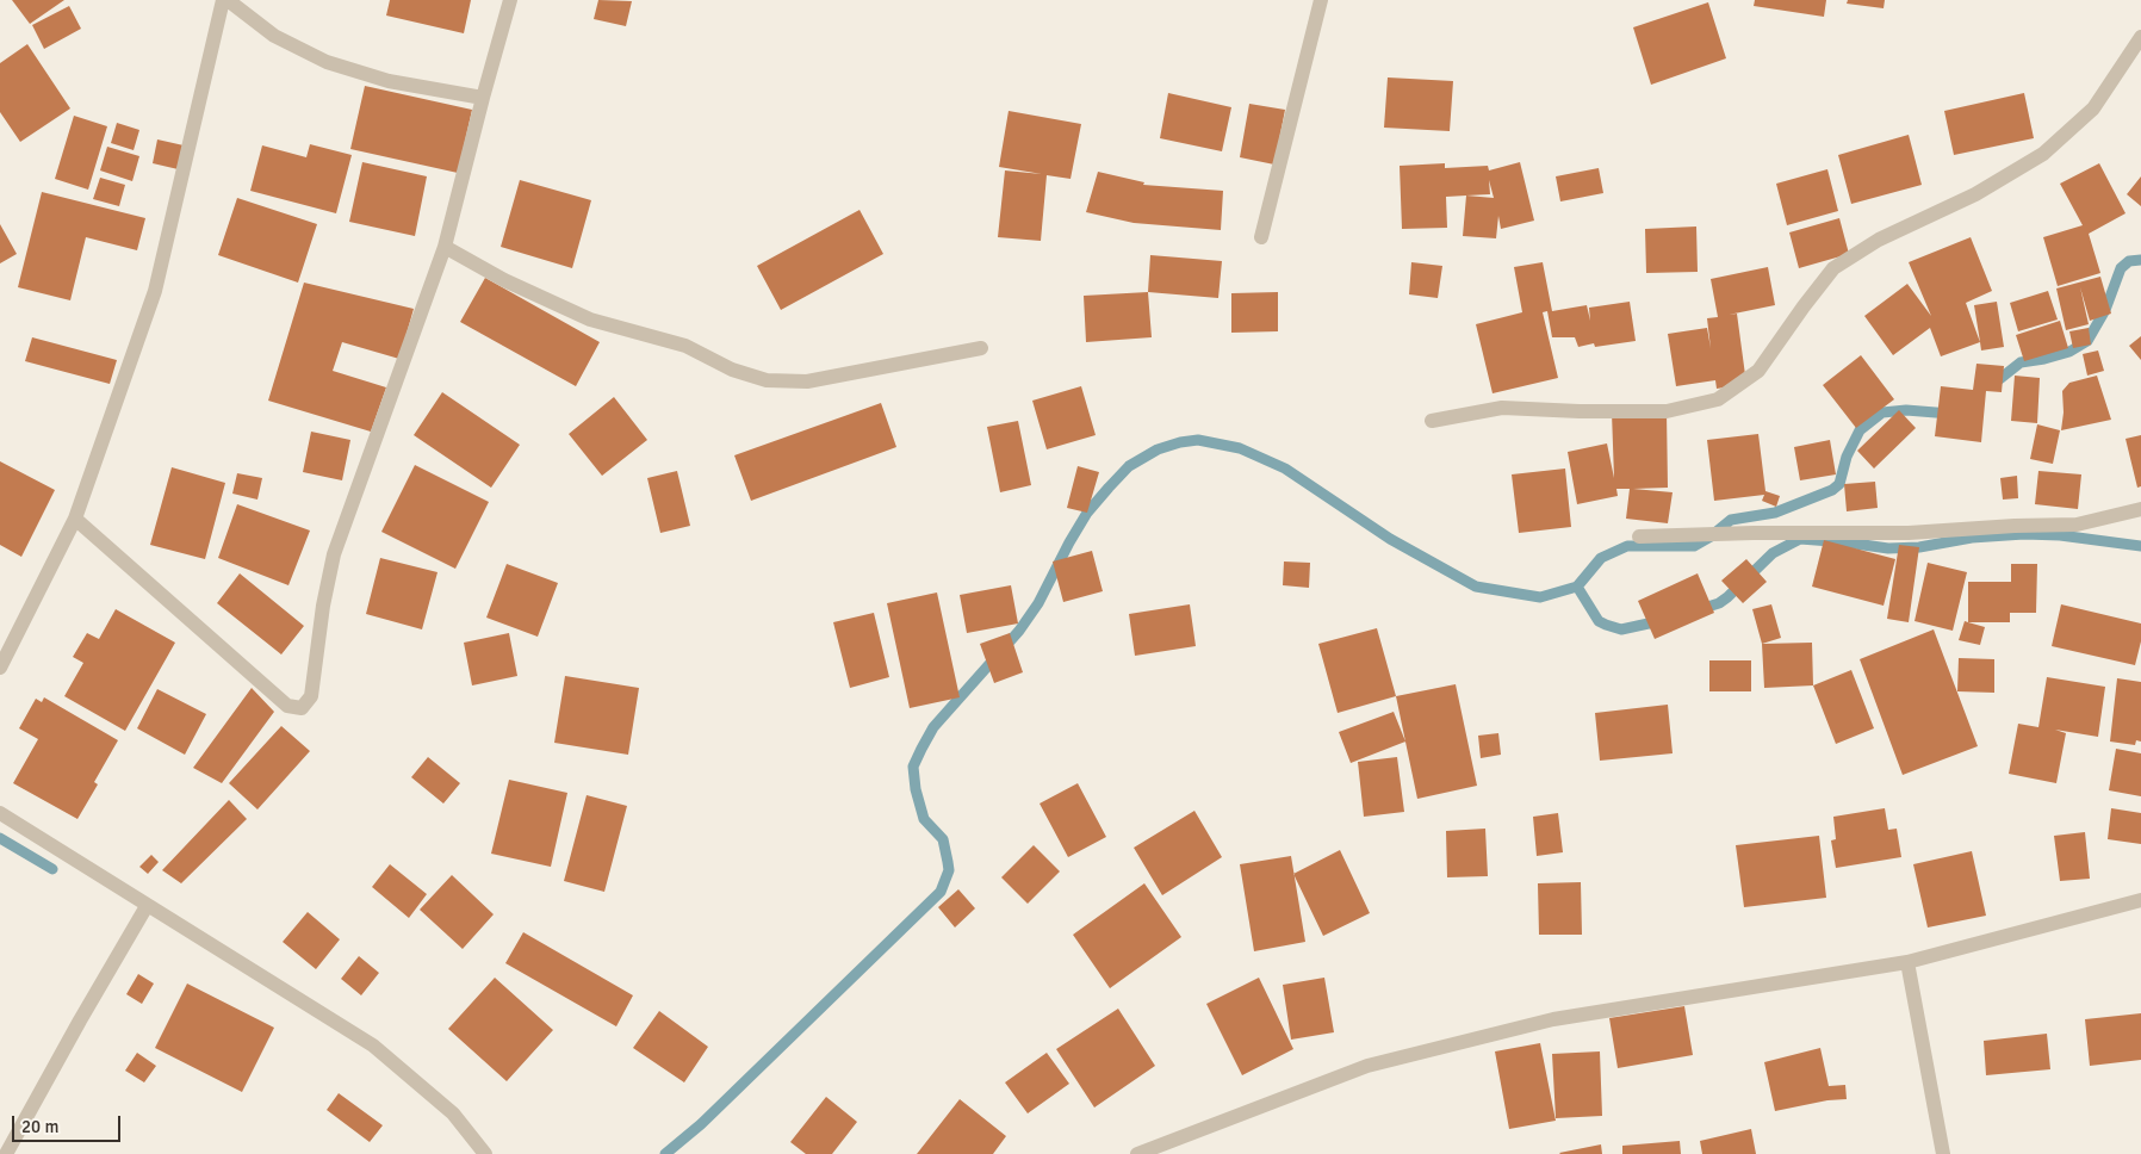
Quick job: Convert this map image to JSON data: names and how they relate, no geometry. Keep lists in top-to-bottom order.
{
  "scale_bar": "20 m"
}
